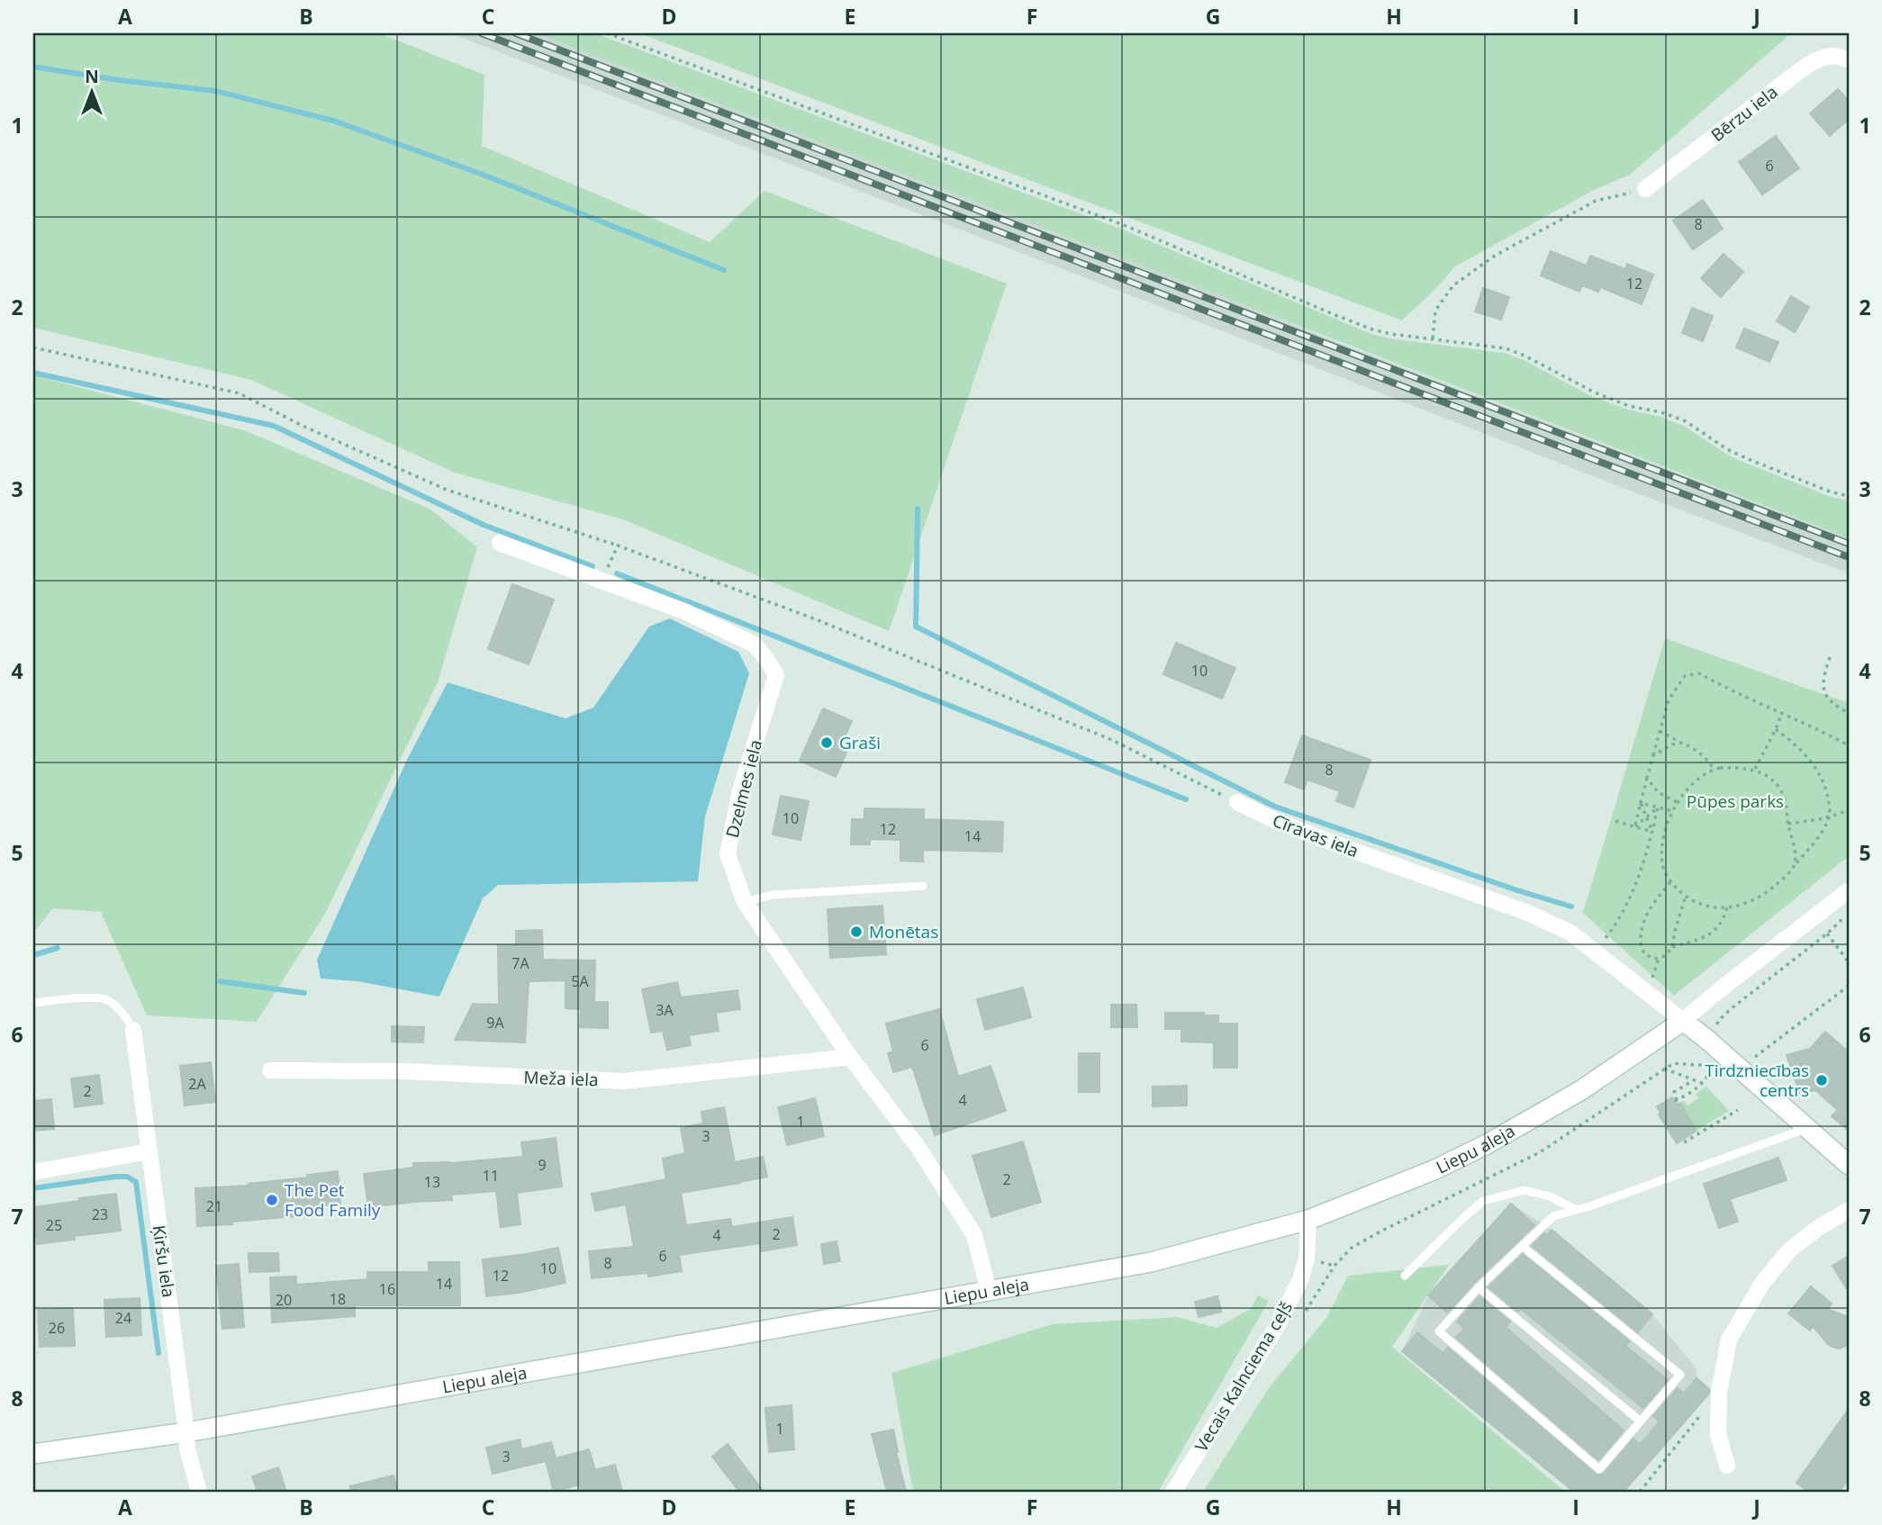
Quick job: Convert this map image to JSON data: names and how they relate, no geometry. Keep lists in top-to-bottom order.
{
  "streets": {
    "street": [
      "Bērzu iela",
      "Dzelmes iela",
      "Cīravas iela",
      "Meža iela",
      "Liepu aleja",
      "Ķiršu iela",
      "Vecais Kalnciema ceļš"
    ]
  },
  "crossings": [
    ["Dzelmes iela", "Meža iela"],
    ["Dzelmes iela", "Liepu aleja"],
    ["Cīravas iela", "Liepu aleja"],
    ["Liepu aleja", "Ķiršu iela"],
    ["Liepu aleja", "Vecais Kalnciema ceļš"]
  ],
  "parks": ["Pūpes parks"],
  "places": [
    "Graši",
    "Monētas",
    "Tirdzniecības centrs",
    "The Pet Food Family"
  ],
  "house_numbers": [
    "6",
    "8",
    "12",
    "10",
    "8",
    "10",
    "12",
    "14",
    "7A",
    "5A",
    "3A",
    "9A",
    "6",
    "2A",
    "2",
    "4",
    "1",
    "3",
    "9",
    "11",
    "2",
    "13",
    "21",
    "23",
    "25",
    "2",
    "4",
    "6",
    "8",
    "10",
    "12",
    "14",
    "16",
    "18",
    "20",
    "24",
    "26",
    "1",
    "3"
  ],
  "north": "top",
  "grid": {
    "columns": [
      "A",
      "B",
      "C",
      "D",
      "E",
      "F",
      "G",
      "H",
      "I",
      "J"
    ],
    "rows": [
      "1",
      "2",
      "3",
      "4",
      "5",
      "6",
      "7",
      "8"
    ]
  }
}
